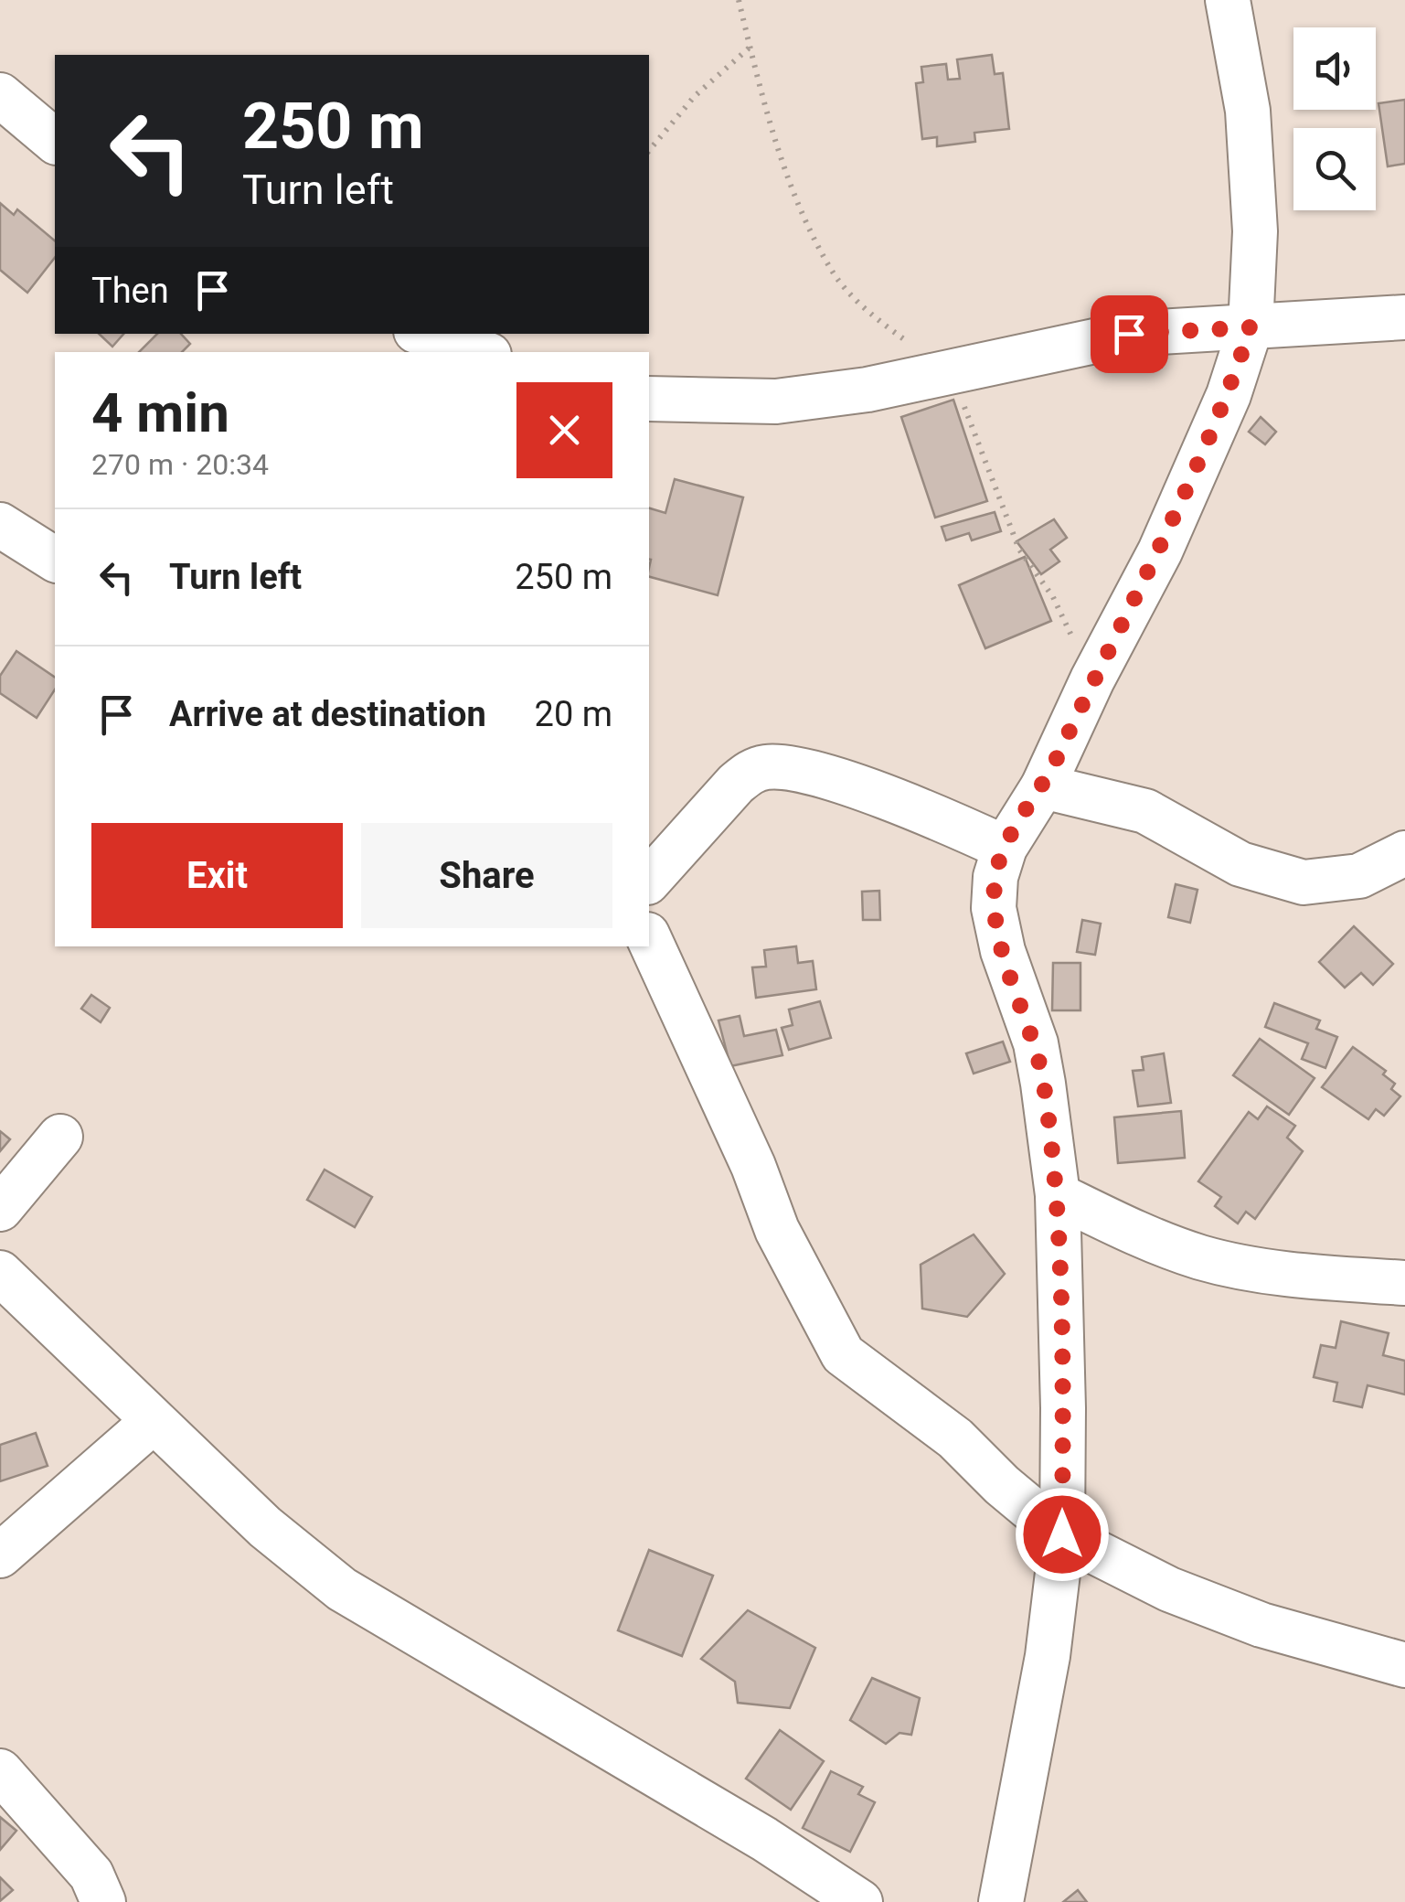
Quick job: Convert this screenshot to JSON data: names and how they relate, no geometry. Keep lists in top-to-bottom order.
{
  "page": {
    "turn": ["250 m", "Turn left"],
    "then": "Then",
    "heading": ["4 min", "270 m · 20:34"],
    "list": [
      {
        "name": "Turn left",
        "value": "250 m"
      },
      {
        "name": "Arrive at destination",
        "value": "20 m"
      }
    ],
    "buttons": ["Exit", "Share"]
  }
}
